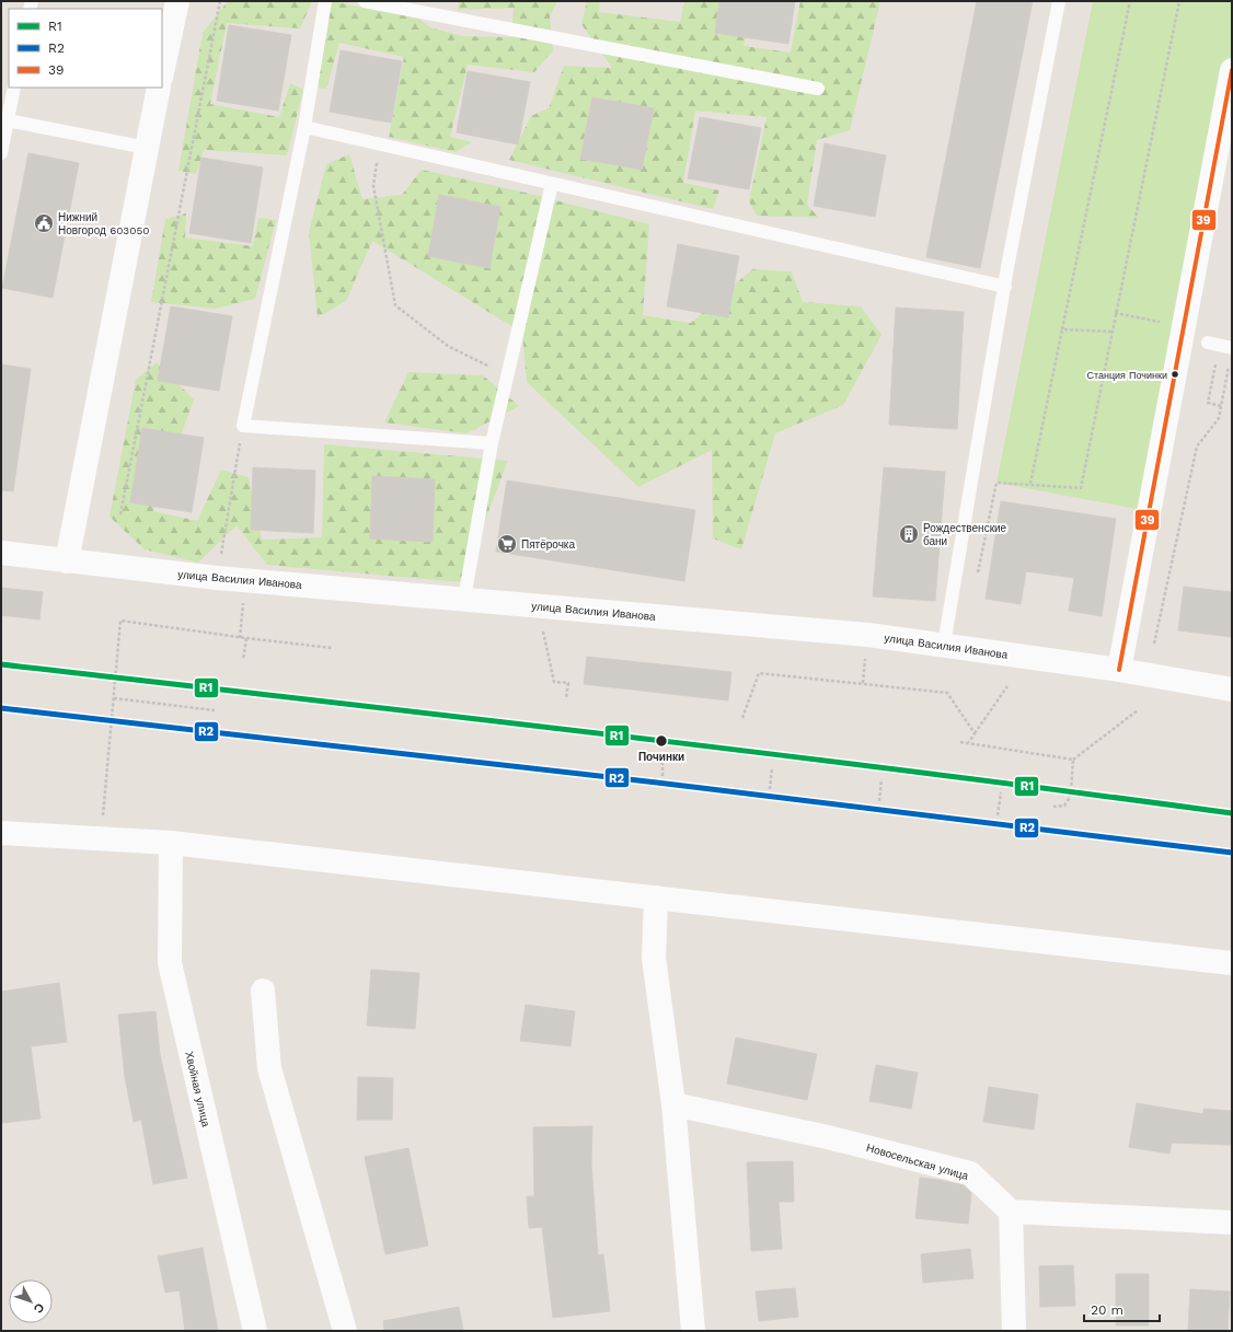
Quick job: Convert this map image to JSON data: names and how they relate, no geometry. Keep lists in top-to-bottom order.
{
  "streets": {
    "street": ["улица Василия Иванова", "Хвойная улица", "Новосельская улица"]
  },
  "places": {
    "public building": ["Нижний Новгород 603050"],
    "other": ["Станция Починки", "Починки"],
    "building": ["Рождественские бани"],
    "supermarket": ["Пятёрочка"]
  },
  "lines": ["transit line 39", "transit line R1", "transit line R2"],
  "legend": ["R1", "R2", "39"],
  "scale_bar": "20 m",
  "north": "bottom right"
}
